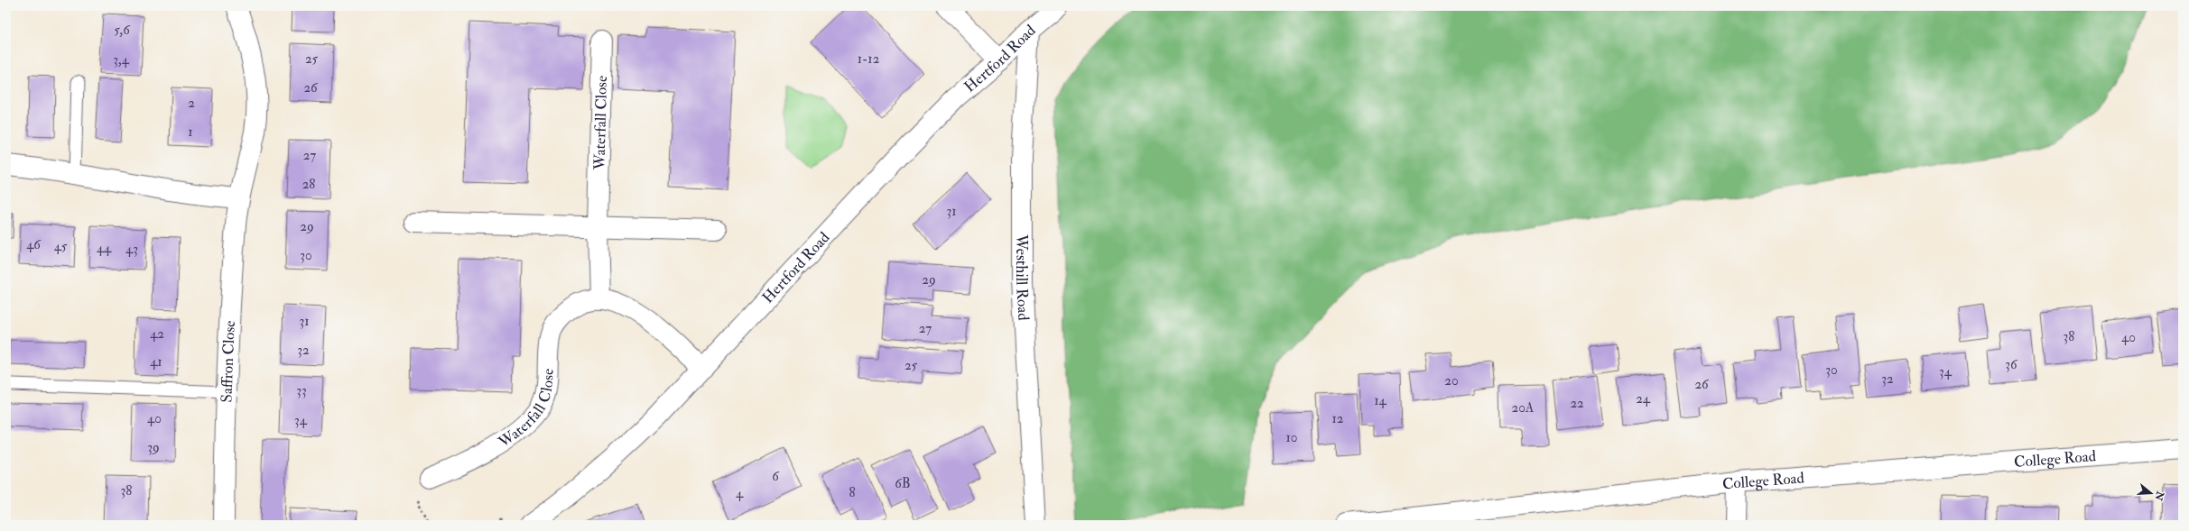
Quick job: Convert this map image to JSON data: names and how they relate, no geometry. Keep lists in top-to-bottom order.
{
  "streets": {
    "street": [
      "Hertford Road",
      "Waterfall Close",
      "Westhill Road",
      "Saffron Close",
      "College Road"
    ]
  },
  "crossings": [
    ["Hertford Road", "Waterfall Close"],
    ["Hertford Road", "Westhill Road"]
  ],
  "house_numbers": [
    "5,6",
    "25",
    "1-12",
    "3,4",
    "26",
    "2",
    "1",
    "27",
    "28",
    "31",
    "29",
    "46",
    "45",
    "44",
    "43",
    "30",
    "29",
    "31",
    "27",
    "42",
    "38",
    "40",
    "32",
    "41",
    "36",
    "25",
    "30",
    "34",
    "32",
    "20",
    "26",
    "33",
    "24",
    "14",
    "22",
    "20A",
    "40",
    "12",
    "34",
    "10",
    "39",
    "6",
    "6B",
    "38",
    "8",
    "4"
  ],
  "north": "right"
}
